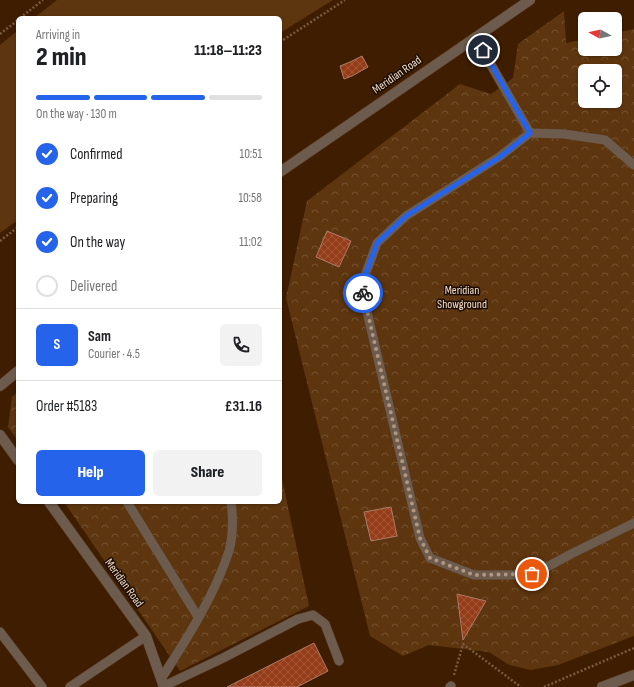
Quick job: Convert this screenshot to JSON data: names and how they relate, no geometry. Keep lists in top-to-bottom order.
{
  "streets": {
    "street": ["Meridian Road"]
  },
  "parks": ["Meridian Showground"],
  "north": "left",
  "page": {
    "heading": ["2 min", "Arriving in", "11:18–11:23"],
    "panel": [
      "Sam",
      "Courier · 4.5",
      "Order #5183",
      "£31.16"
    ],
    "bar": "On the way · 130 m",
    "list": [
      ["Confirmed", "10:51"],
      ["Preparing", "10:58"],
      ["On the way", "11:02"],
      "Delivered"
    ],
    "round": "S",
    "buttons": ["Help", "Share"]
  }
}
